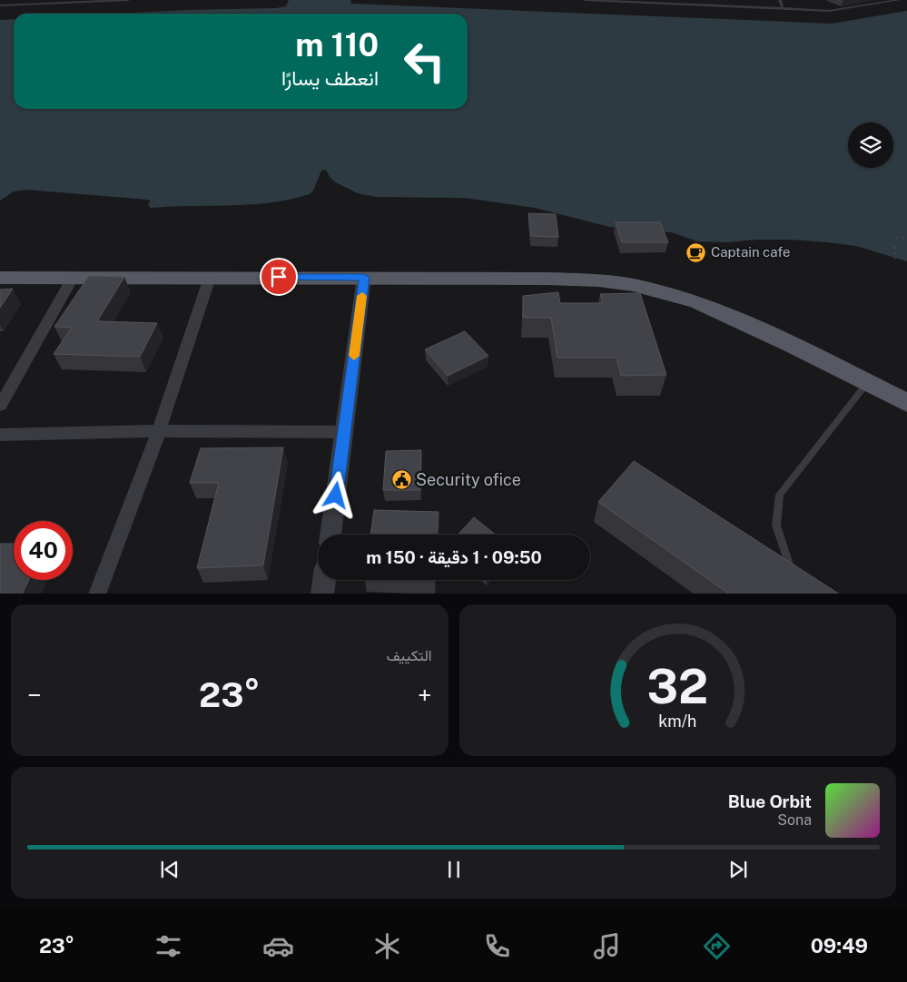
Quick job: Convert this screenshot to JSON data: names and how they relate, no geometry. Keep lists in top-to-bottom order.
{
  "places": {
    "cafe": ["Captain cafe"],
    "public building": ["Security ofice"]
  },
  "page": {
    "turn": ["110 m", "انعطف يسارًا"],
    "limit": "40",
    "trip": "09:50 · 1 دقيقة · 150 m",
    "tile": "التكييف",
    "heat": ["−", "23°", "+"],
    "song": ["Blue Orbit", "Sona"],
    "tabs": ["09:49", "23°"],
    "gauge": ["32", "km/h"]
  }
}
